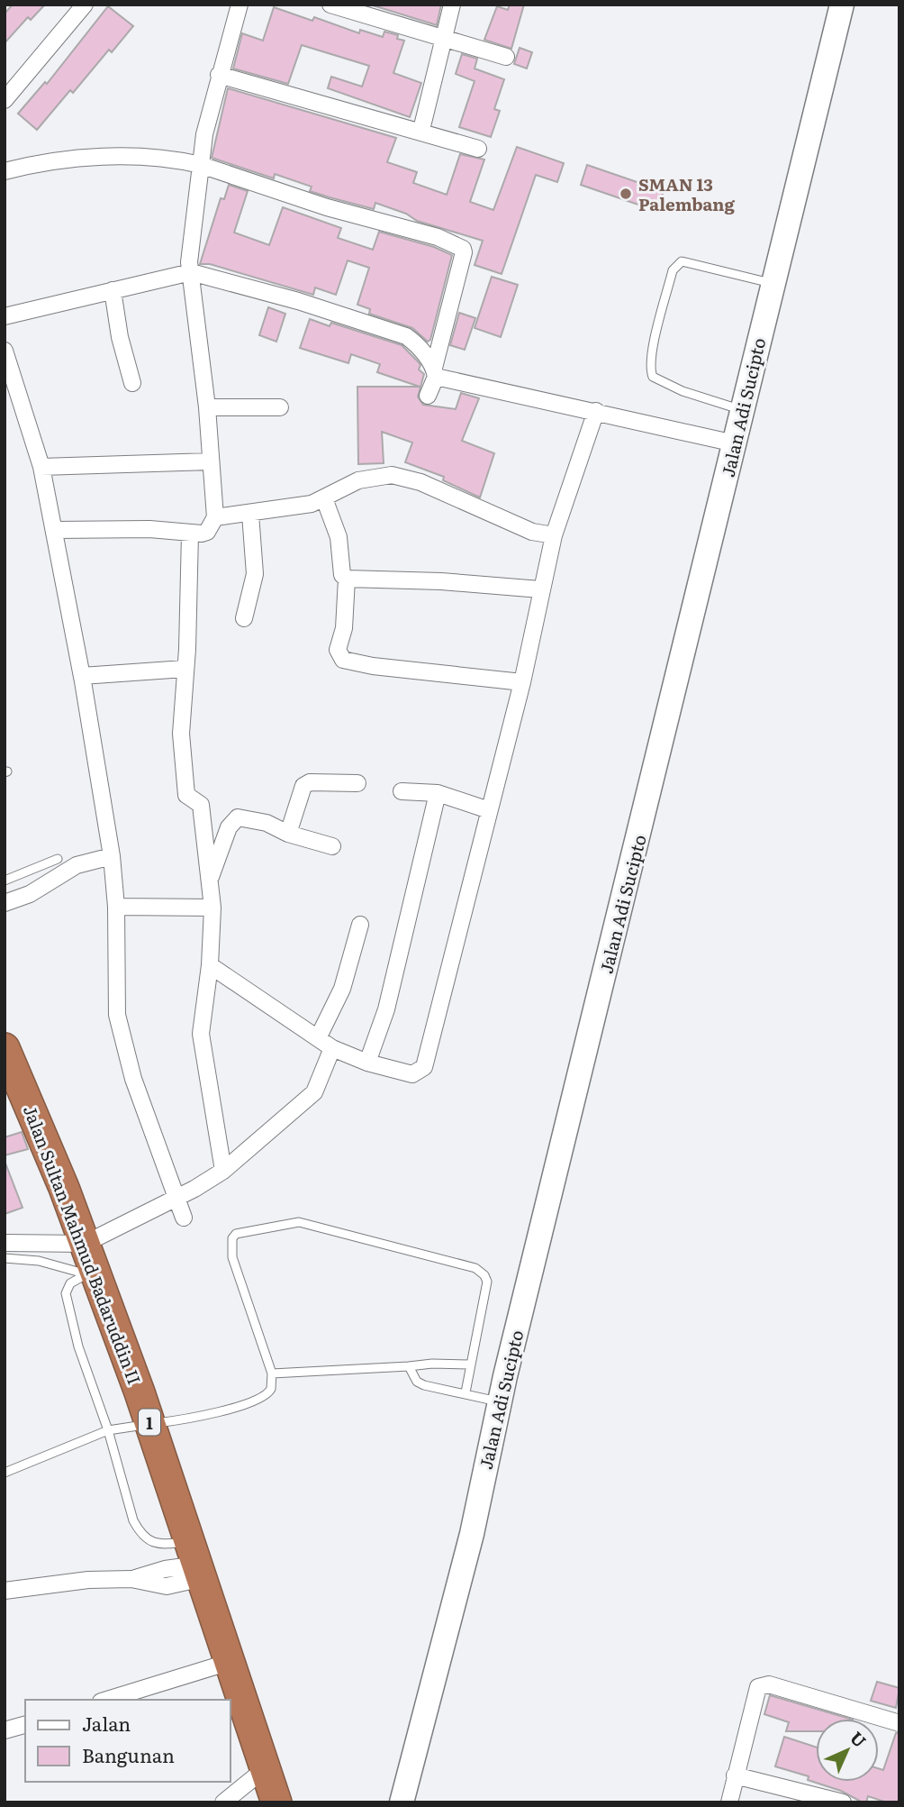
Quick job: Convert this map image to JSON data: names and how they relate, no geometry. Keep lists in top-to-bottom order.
{
  "streets": {
    "highway": ["Jalan Sultan Mahmud Badaruddin II", "1"],
    "street": ["Jalan Adi Sucipto"]
  },
  "places": ["SMAN 13 Palembang"],
  "legend": ["Jalan", "Bangunan"],
  "north": "top right"
}
